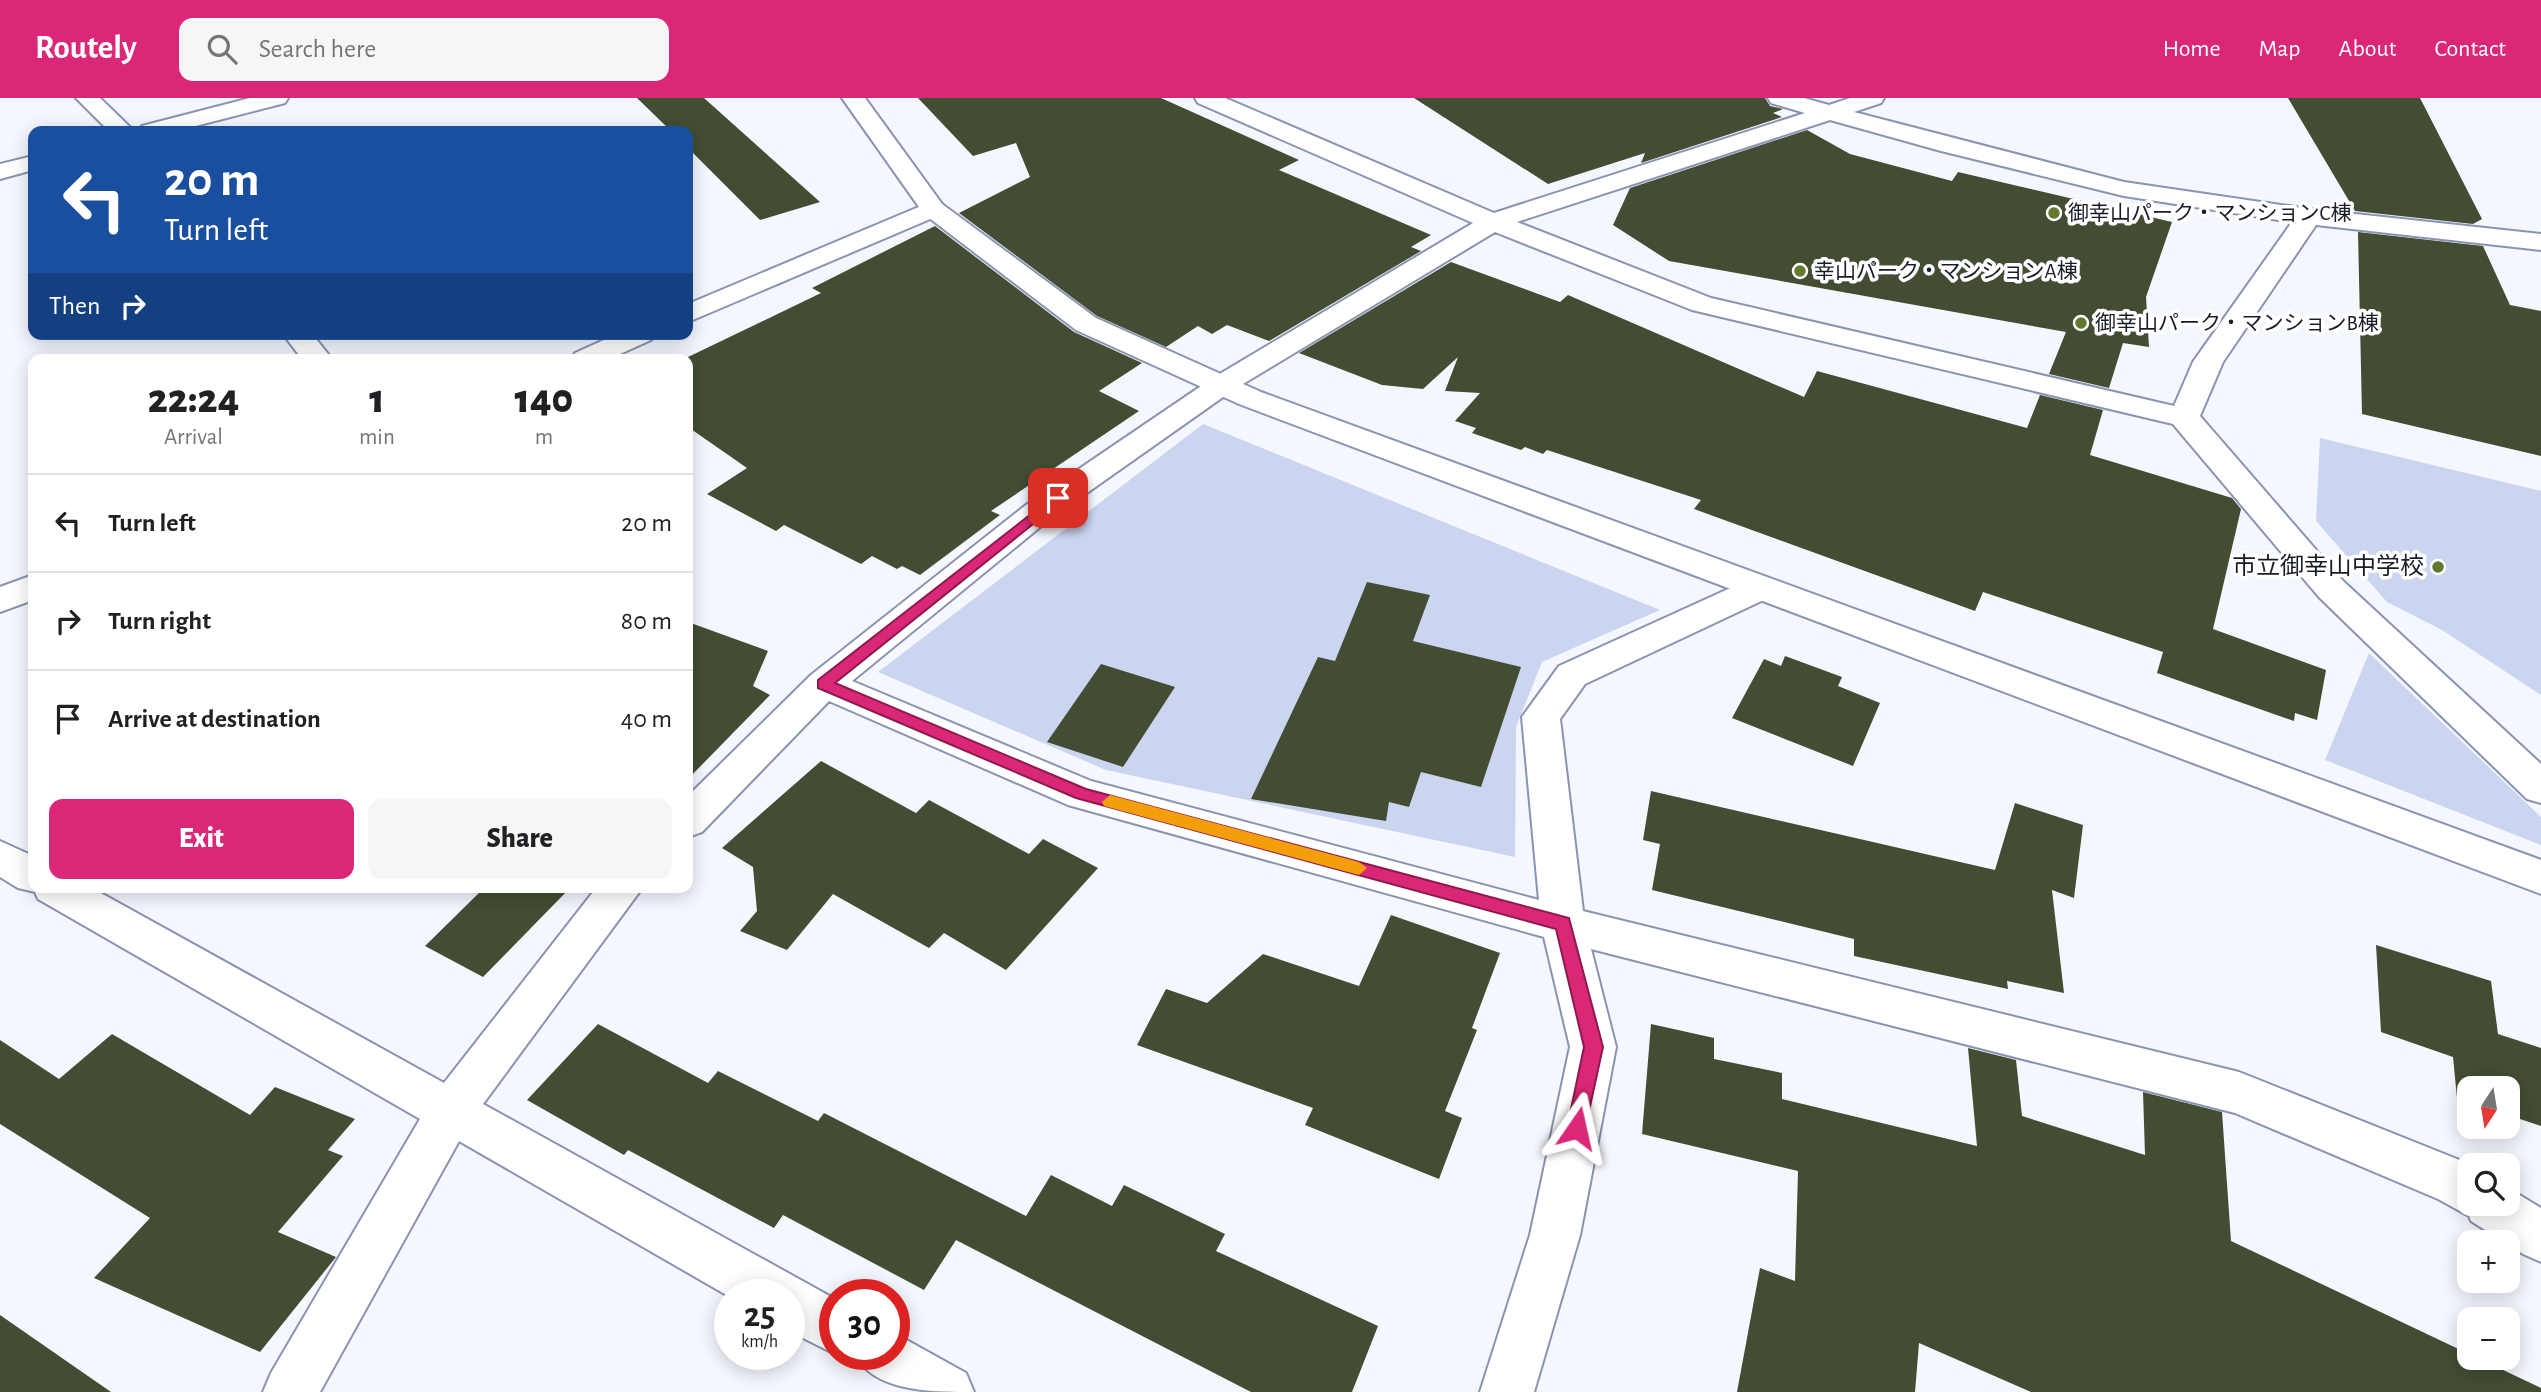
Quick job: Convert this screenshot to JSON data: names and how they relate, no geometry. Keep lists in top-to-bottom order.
{
  "places": [
    "御幸山パーク・マンションC棟",
    "幸山パーク・マンションA棟",
    "御幸山パーク・マンションB棟",
    "市立御幸山中学校"
  ],
  "north": "bottom",
  "page": {
    "header": "Routely",
    "search": "Search here",
    "nav": [
      "Home",
      "Map",
      "About",
      "Contact"
    ],
    "turn": ["20 m", "Turn left"],
    "then": "Then",
    "eta": [
      "22:24",
      "Arrival",
      "1",
      "min",
      "140",
      "m"
    ],
    "list": [
      {
        "name": "Turn left",
        "value": "20 m"
      },
      {
        "name": "Turn right",
        "value": "80 m"
      },
      {
        "name": "Arrive at destination",
        "value": "40 m"
      }
    ],
    "buttons": ["Exit", "Share"],
    "map_buttons": ["+", "−"],
    "speed": "25 km/h",
    "limit": "30"
  }
}
